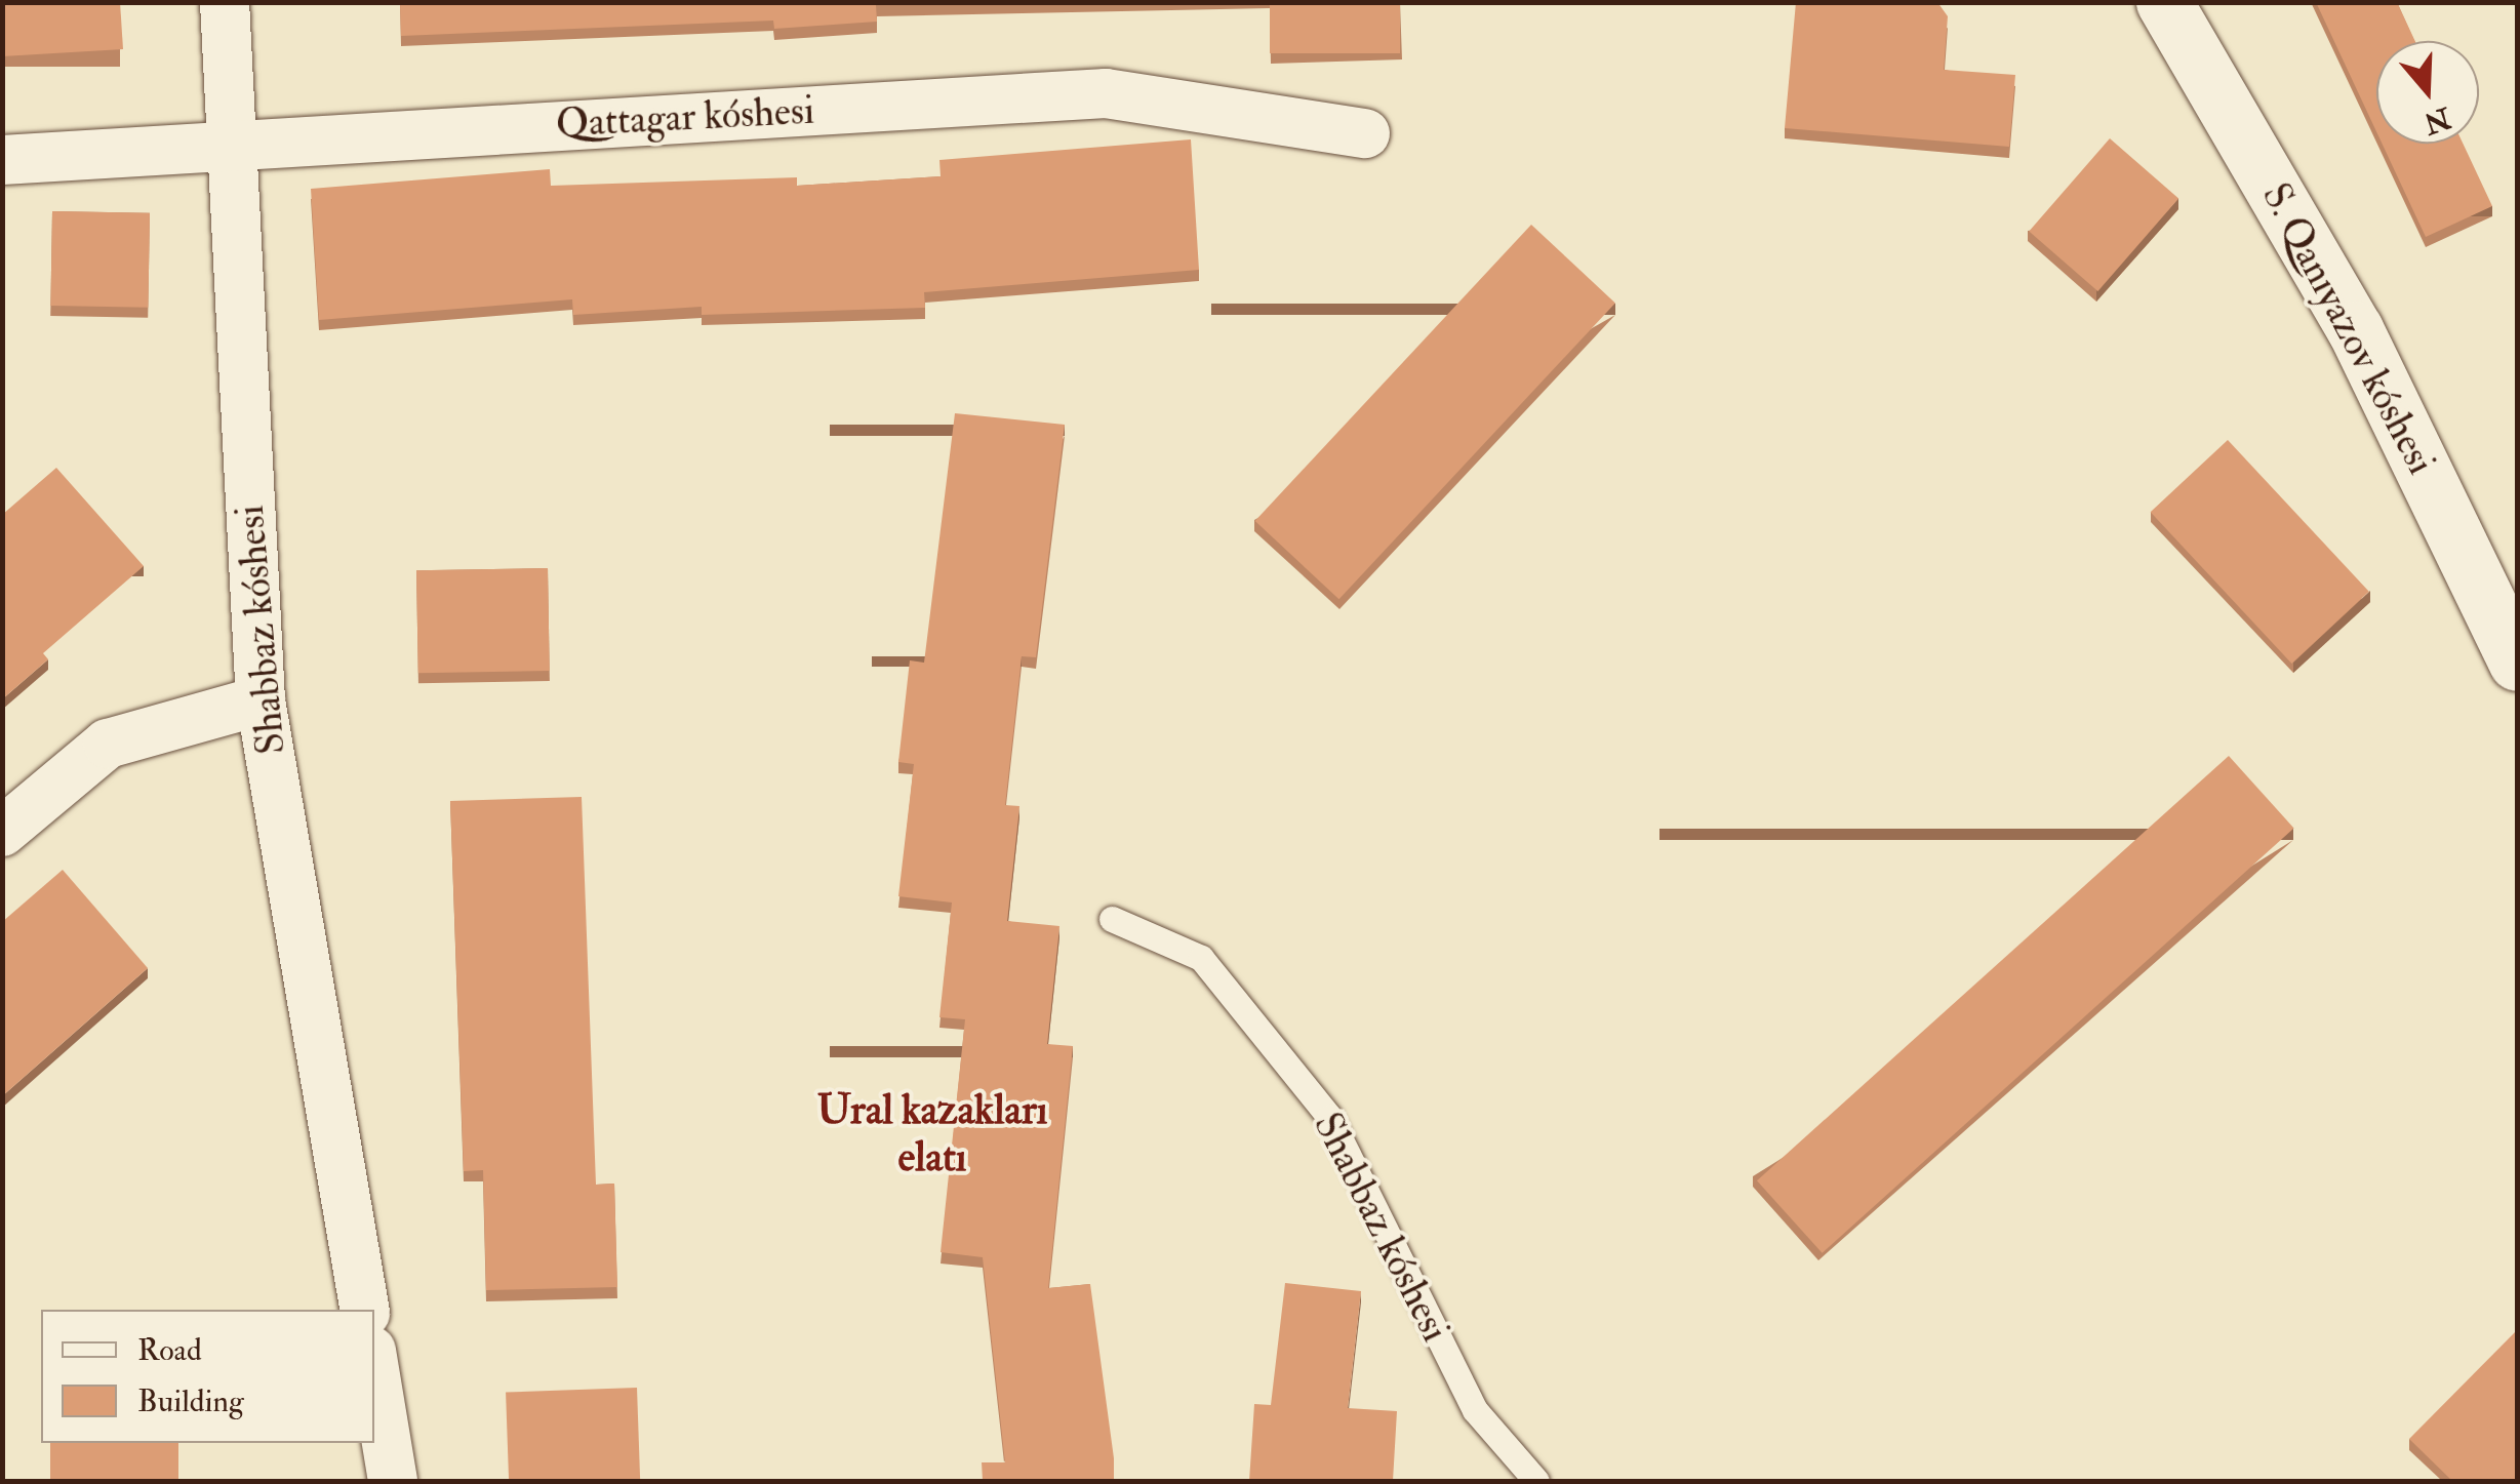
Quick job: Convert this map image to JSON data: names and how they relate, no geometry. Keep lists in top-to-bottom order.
{
  "streets": {
    "street": ["Qattagar kóshesi", "S. Qanıyazov kóshesi", "Shabbaz kóshesi"]
  },
  "crossings": [
    ["Qattagar kóshesi", "Shabbaz kóshesi"]
  ],
  "districts": ["Ural kazakları elatı"],
  "legend": ["Road", "Building"],
  "north": "bottom"
}
